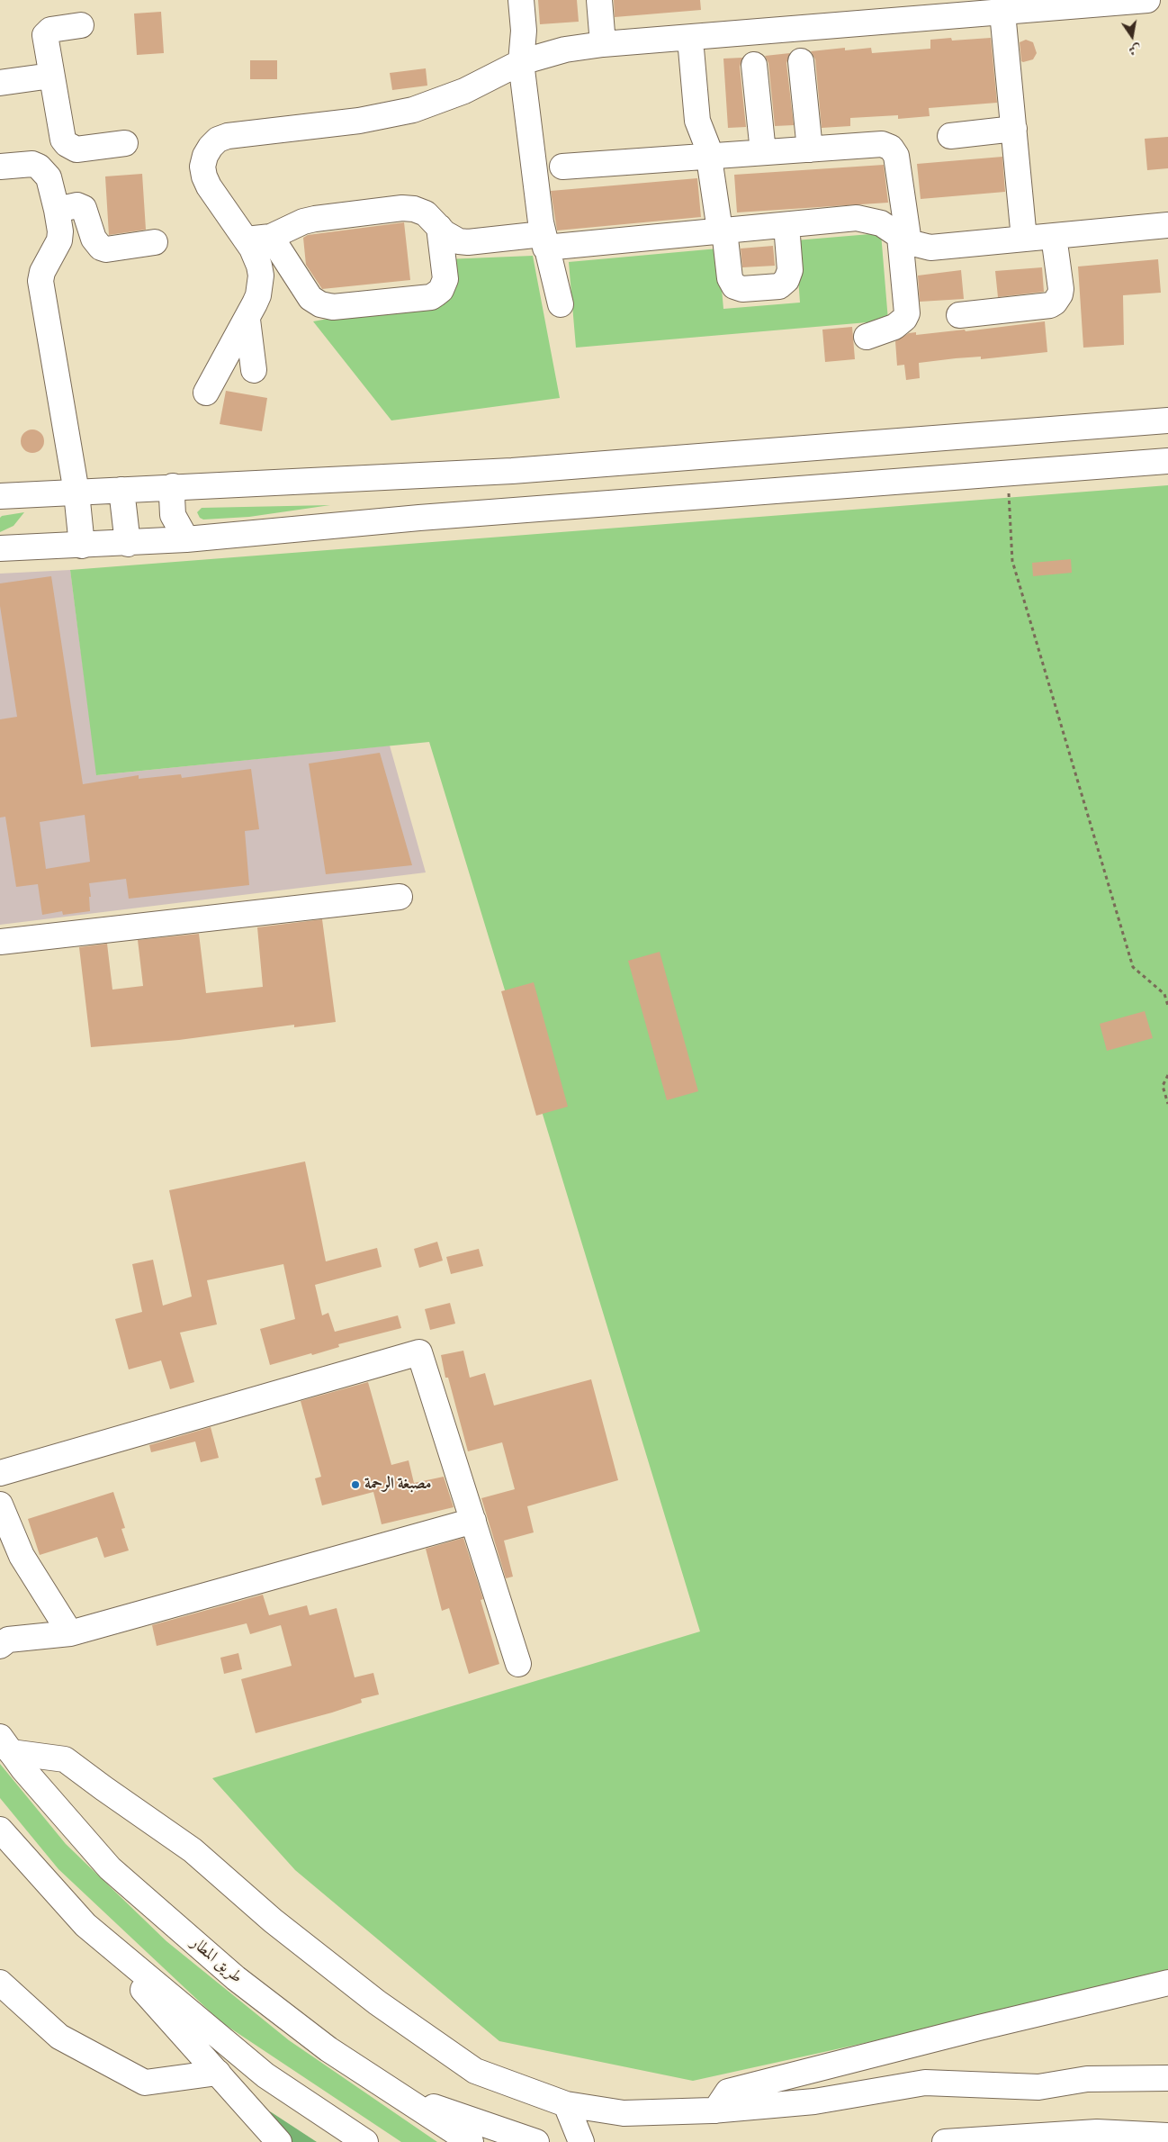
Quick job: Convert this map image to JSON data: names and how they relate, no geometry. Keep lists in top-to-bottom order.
{
  "streets": {
    "main road": ["طريق المطار"]
  },
  "places": ["مصبغة الرحمة"],
  "north": "bottom"
}
